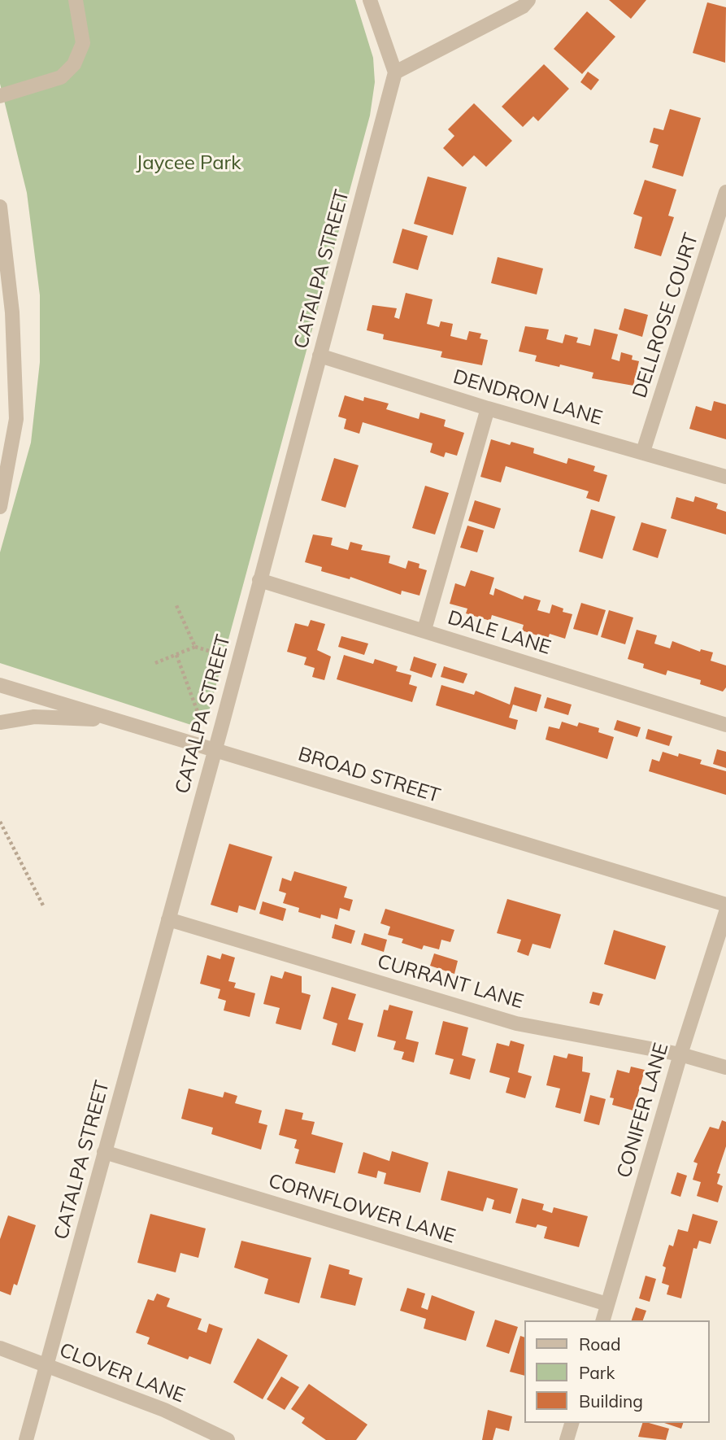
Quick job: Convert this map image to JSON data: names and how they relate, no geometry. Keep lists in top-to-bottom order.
{
  "streets": {
    "street": [
      "CATALPA STREET",
      "DELLROSE COURT",
      "DENDRON LANE",
      "DALE LANE",
      "BROAD STREET",
      "CURRANT LANE",
      "CONIFER LANE",
      "CORNFLOWER LANE",
      "CLOVER LANE"
    ]
  },
  "crossings": [
    ["CATALPA STREET", "DENDRON LANE"],
    ["CATALPA STREET", "DALE LANE"],
    ["CATALPA STREET", "BROAD STREET"],
    ["CATALPA STREET", "CURRANT LANE"],
    ["CATALPA STREET", "CORNFLOWER LANE"],
    ["CATALPA STREET", "CLOVER LANE"],
    ["DELLROSE COURT", "DENDRON LANE"],
    ["CURRANT LANE", "CONIFER LANE"],
    ["CONIFER LANE", "CORNFLOWER LANE"]
  ],
  "parks": ["Jaycee Park"],
  "legend": ["Road", "Park", "Building"]
}
